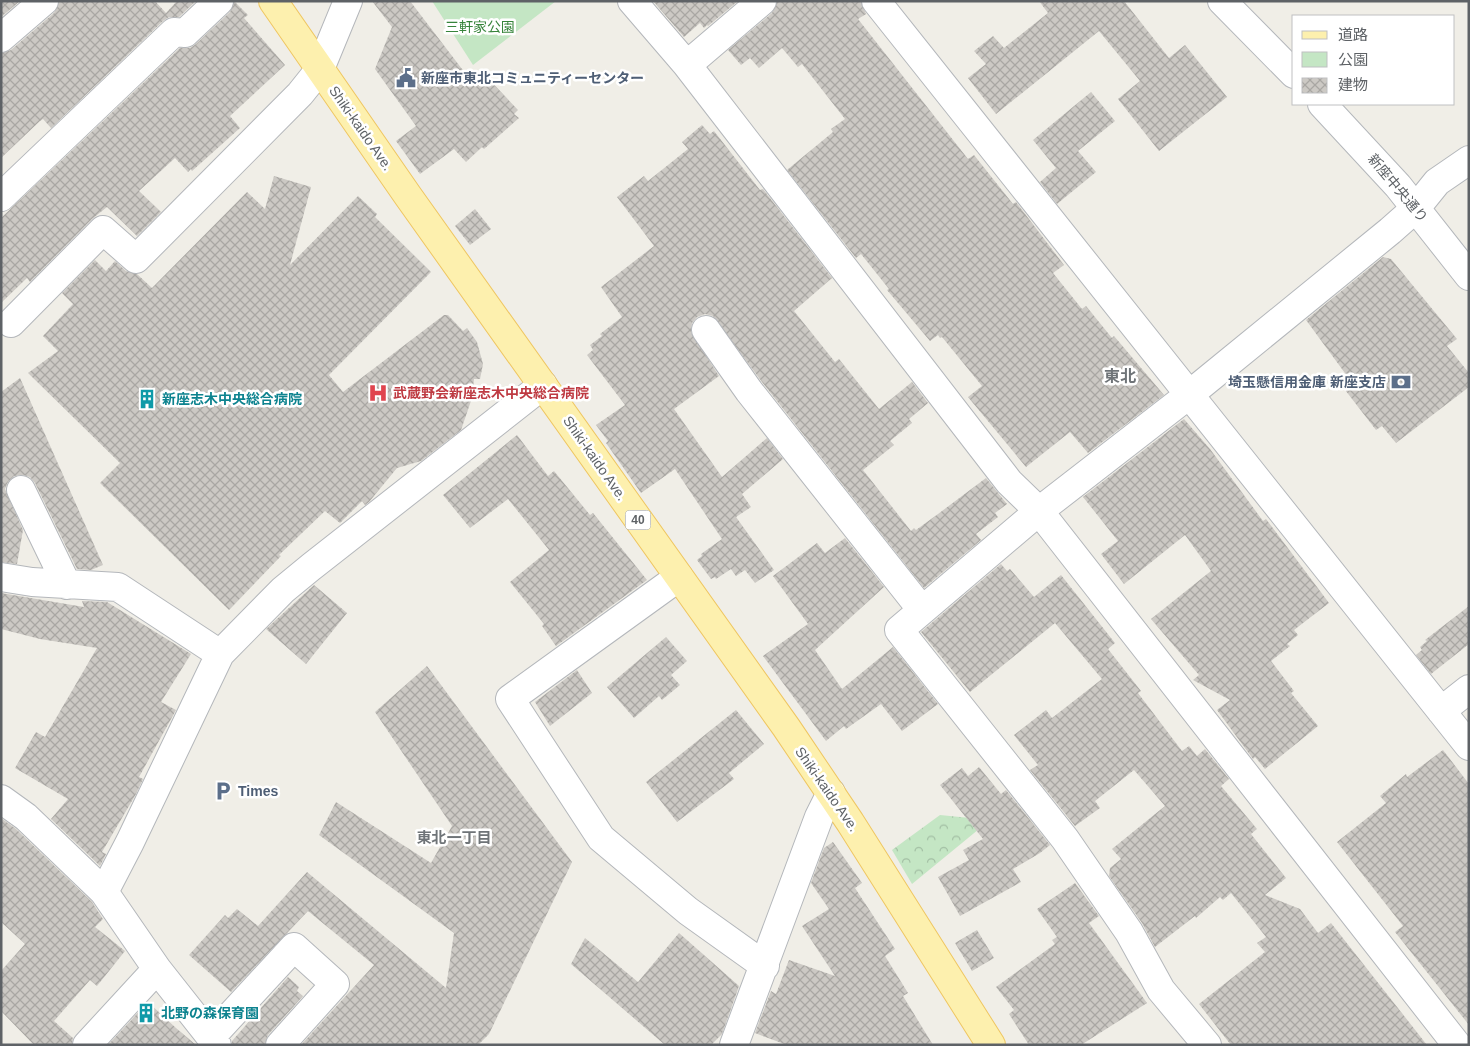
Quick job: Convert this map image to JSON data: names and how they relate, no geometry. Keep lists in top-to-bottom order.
{
  "streets": {
    "main road": ["Shiki-kaido Ave.", "40"],
    "street": ["新座中央通り"]
  },
  "districts": ["東北", "東北一丁目"],
  "parks": ["三軒家公園"],
  "places": {
    "public building": ["新座市東北コミュニティーセンター"],
    "bank": ["埼玉懸信用金庫 新座支店"],
    "hospital": ["武蔵野会新座志木中央総合病院"],
    "building": ["新座志木中央総合病院", "北野の森保育園"],
    "parking": ["Times"]
  },
  "legend": ["道路", "公園", "建物"]
}
